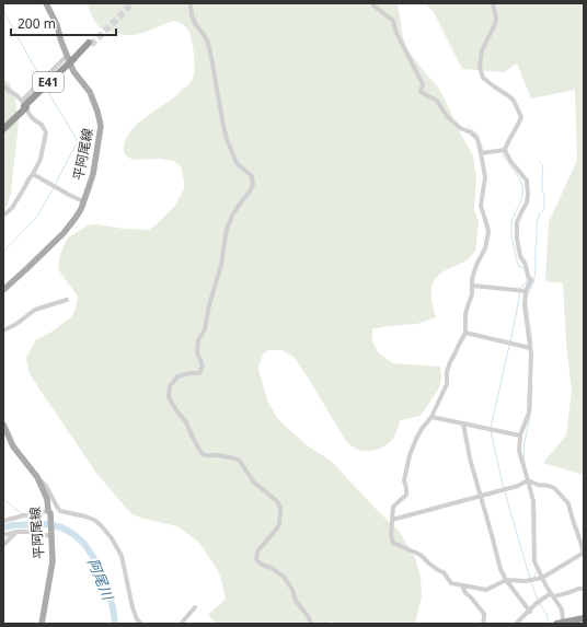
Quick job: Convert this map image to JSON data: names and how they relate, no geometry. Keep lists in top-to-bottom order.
{
  "streets": {
    "highway": ["E41"],
    "main road": ["平阿尾線"]
  },
  "crossings": [
    ["E41", "平阿尾線"]
  ],
  "water": ["阿尾川"],
  "scale_bar": "200 m"
}
